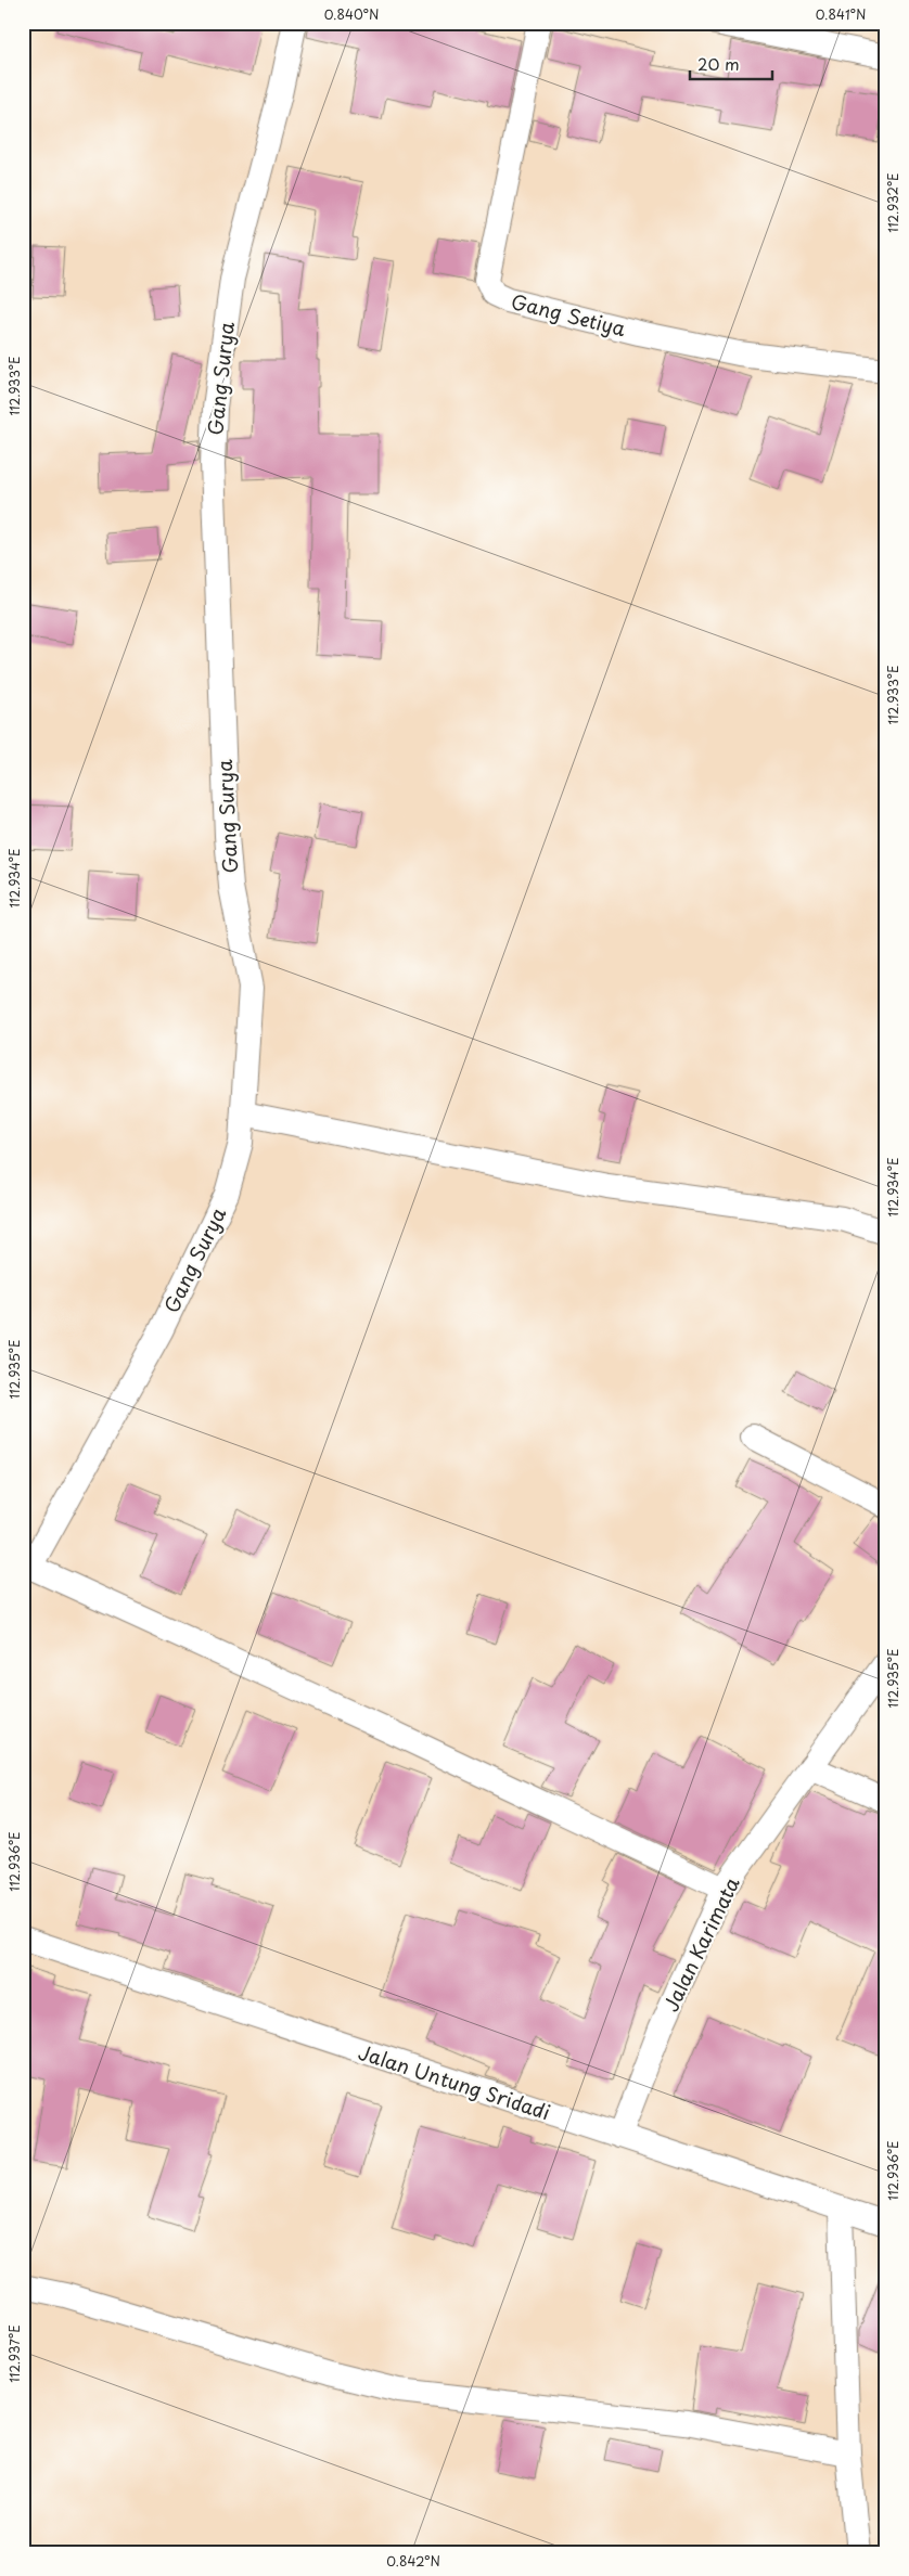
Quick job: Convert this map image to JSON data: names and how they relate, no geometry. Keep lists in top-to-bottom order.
{
  "streets": {
    "street": [
      "Gang Setiya",
      "Gang Surya",
      "Jalan Karimata",
      "Jalan Untung Sridadi"
    ]
  },
  "crossings": [
    ["Jalan Karimata", "Jalan Untung Sridadi"]
  ],
  "scale_bar": "20 m",
  "coordinates": [
    "0.840°N",
    "0.841°N",
    "112.932°E",
    "112.933°E",
    "112.934°E",
    "112.935°E",
    "112.936°E",
    "112.937°E",
    "0.842°N"
  ]
}
